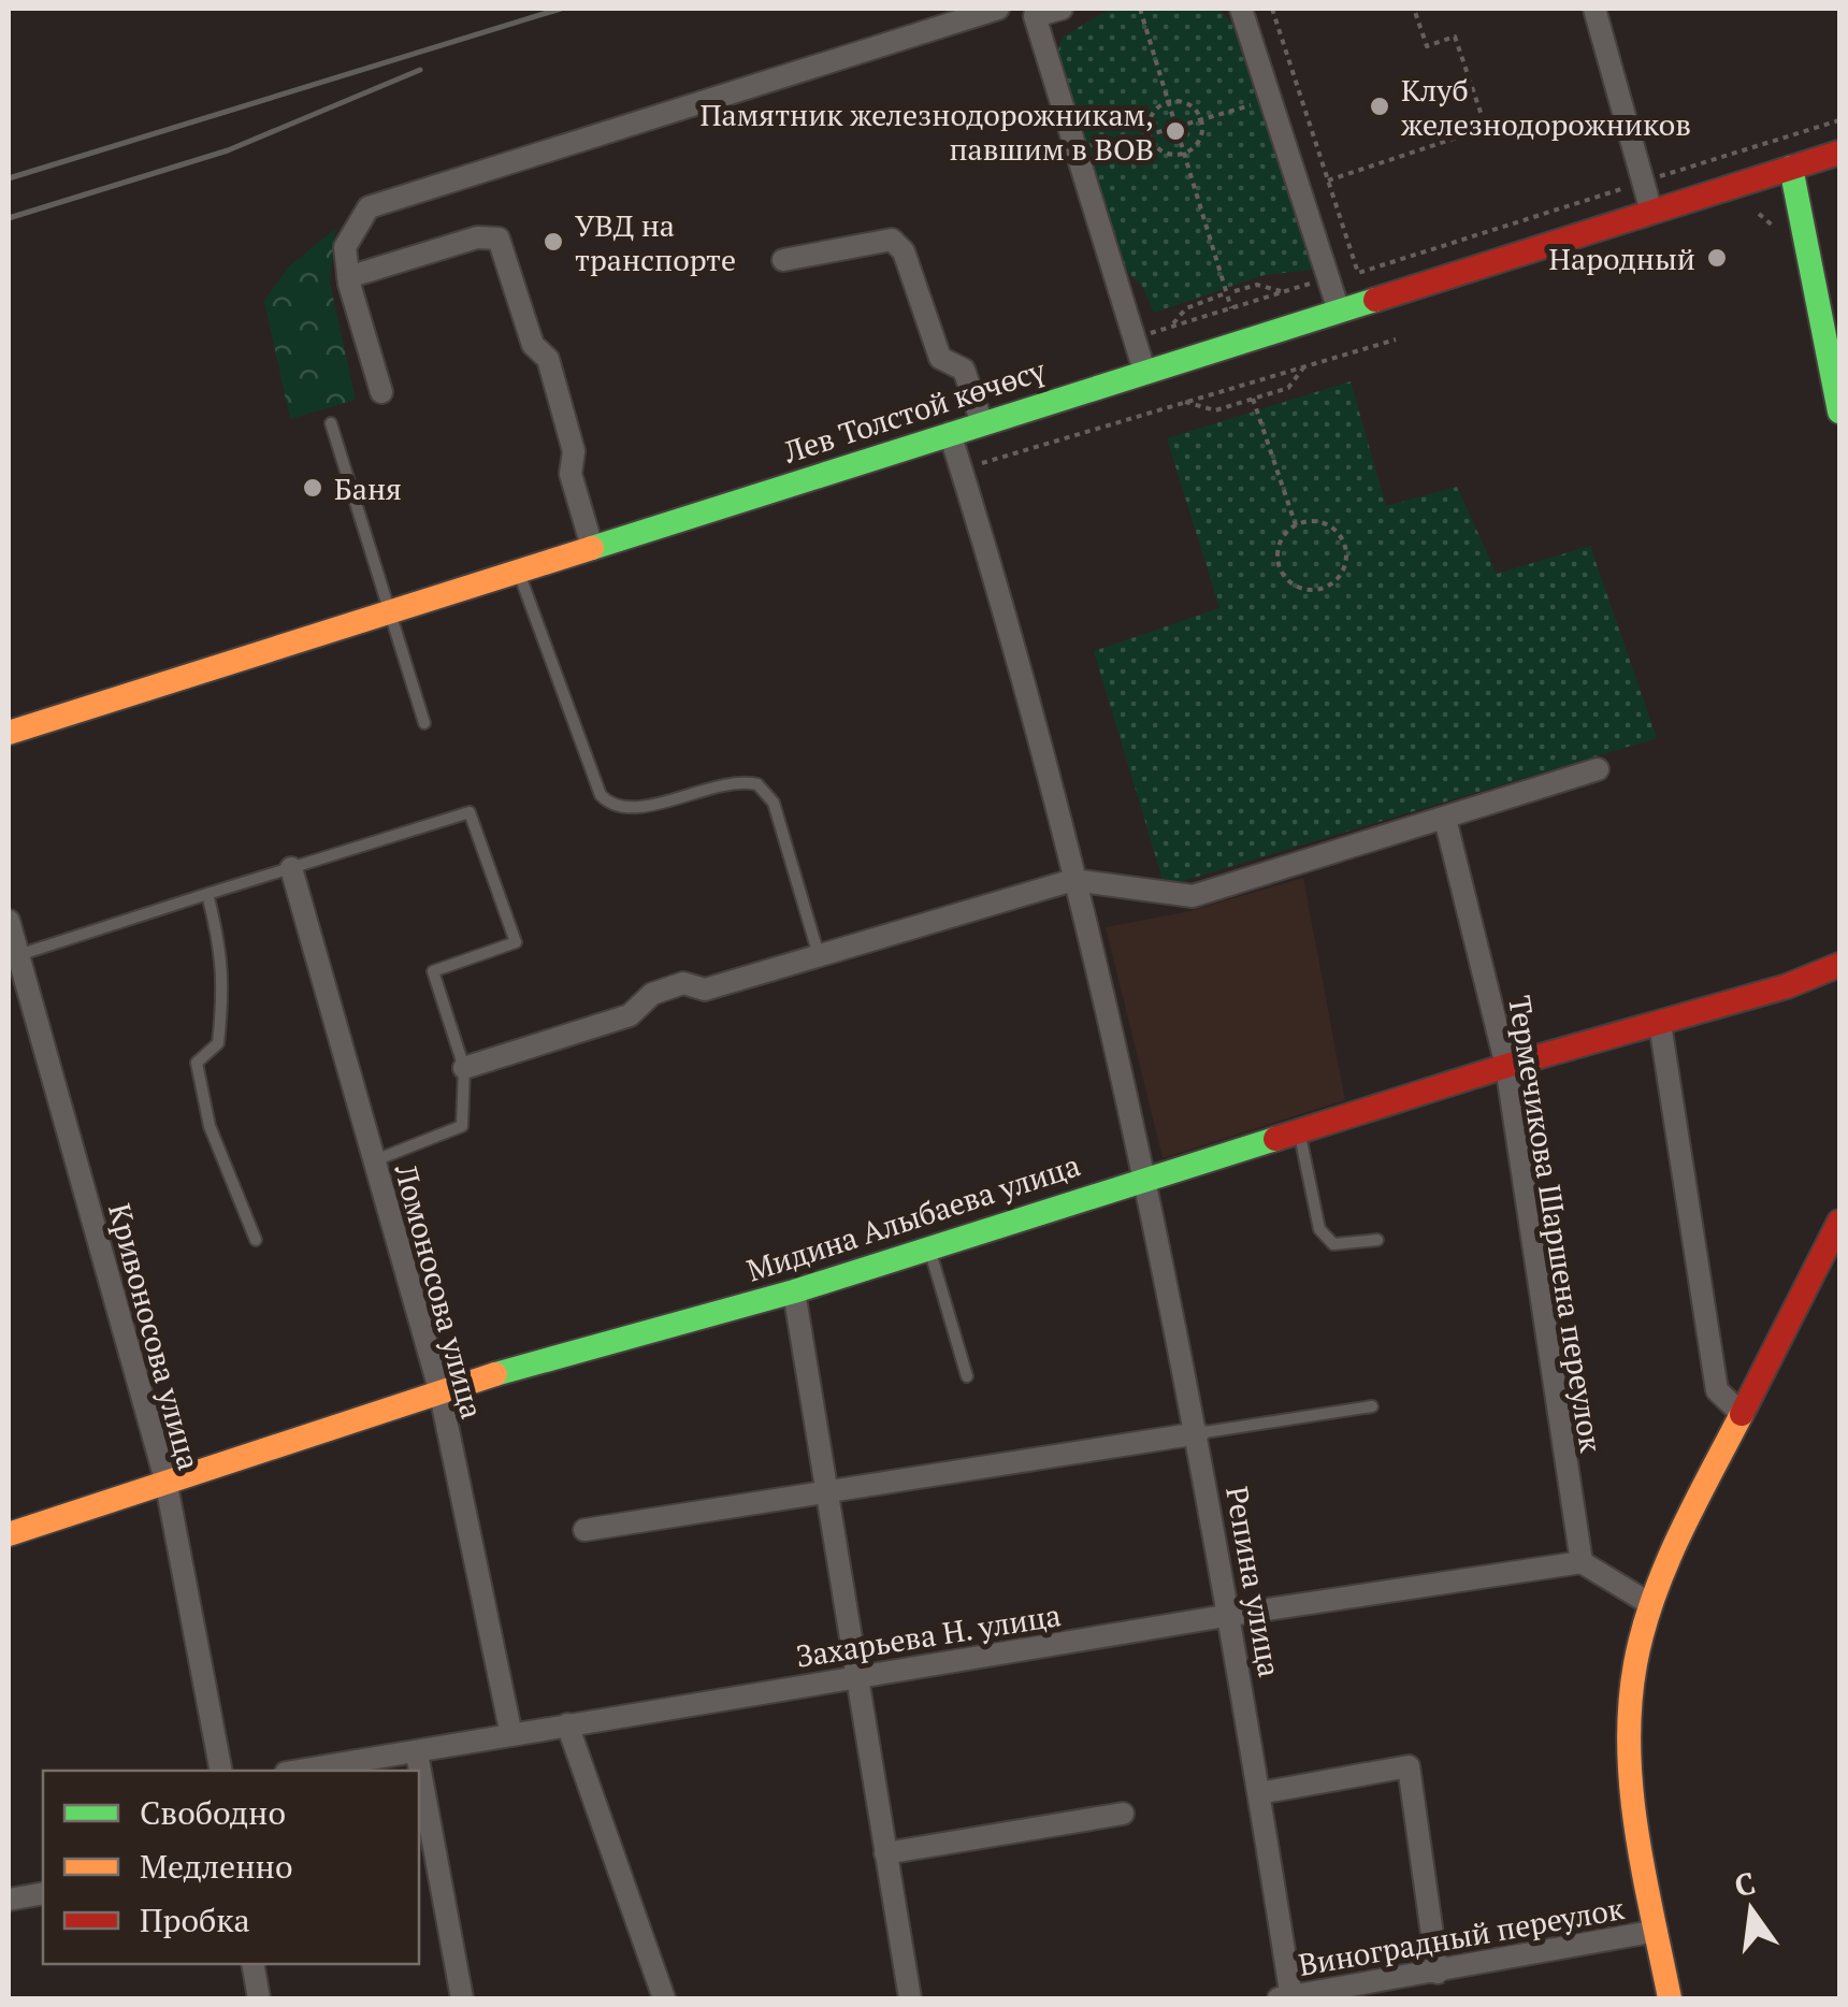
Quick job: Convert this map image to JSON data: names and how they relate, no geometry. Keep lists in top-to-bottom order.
{
  "streets": {
    "street": [
      "Лев Толстой көчөсү",
      "Мидина Алыбаева улица",
      "Термечикова Шаршена переулок",
      "Ломоносова улица",
      "Кривоносова улица",
      "Репина улица",
      "Захарьева Н. улица",
      "Виноградный переулок"
    ]
  },
  "crossings": [
    ["Лев Толстой көчөсү", "Репина улица"],
    ["Мидина Алыбаева улица", "Термечикова Шаршена переулок"],
    ["Мидина Алыбаева улица", "Ломоносова улица"],
    ["Мидина Алыбаева улица", "Кривоносова улица"],
    ["Мидина Алыбаева улица", "Репина улица"],
    ["Термечикова Шаршена переулок", "Захарьева Н. улица"],
    ["Ломоносова улица", "Захарьева Н. улица"],
    ["Репина улица", "Захарьева Н. улица"],
    ["Репина улица", "Виноградный переулок"]
  ],
  "places": [
    "Клуб железнодорожников",
    "Памятник железнодорожникам, павшим в ВОВ",
    "УВД на транспорте",
    "Народный",
    "Баня"
  ],
  "legend": ["Свободно", "Медленно", "Пробка"],
  "north": "top"
}
